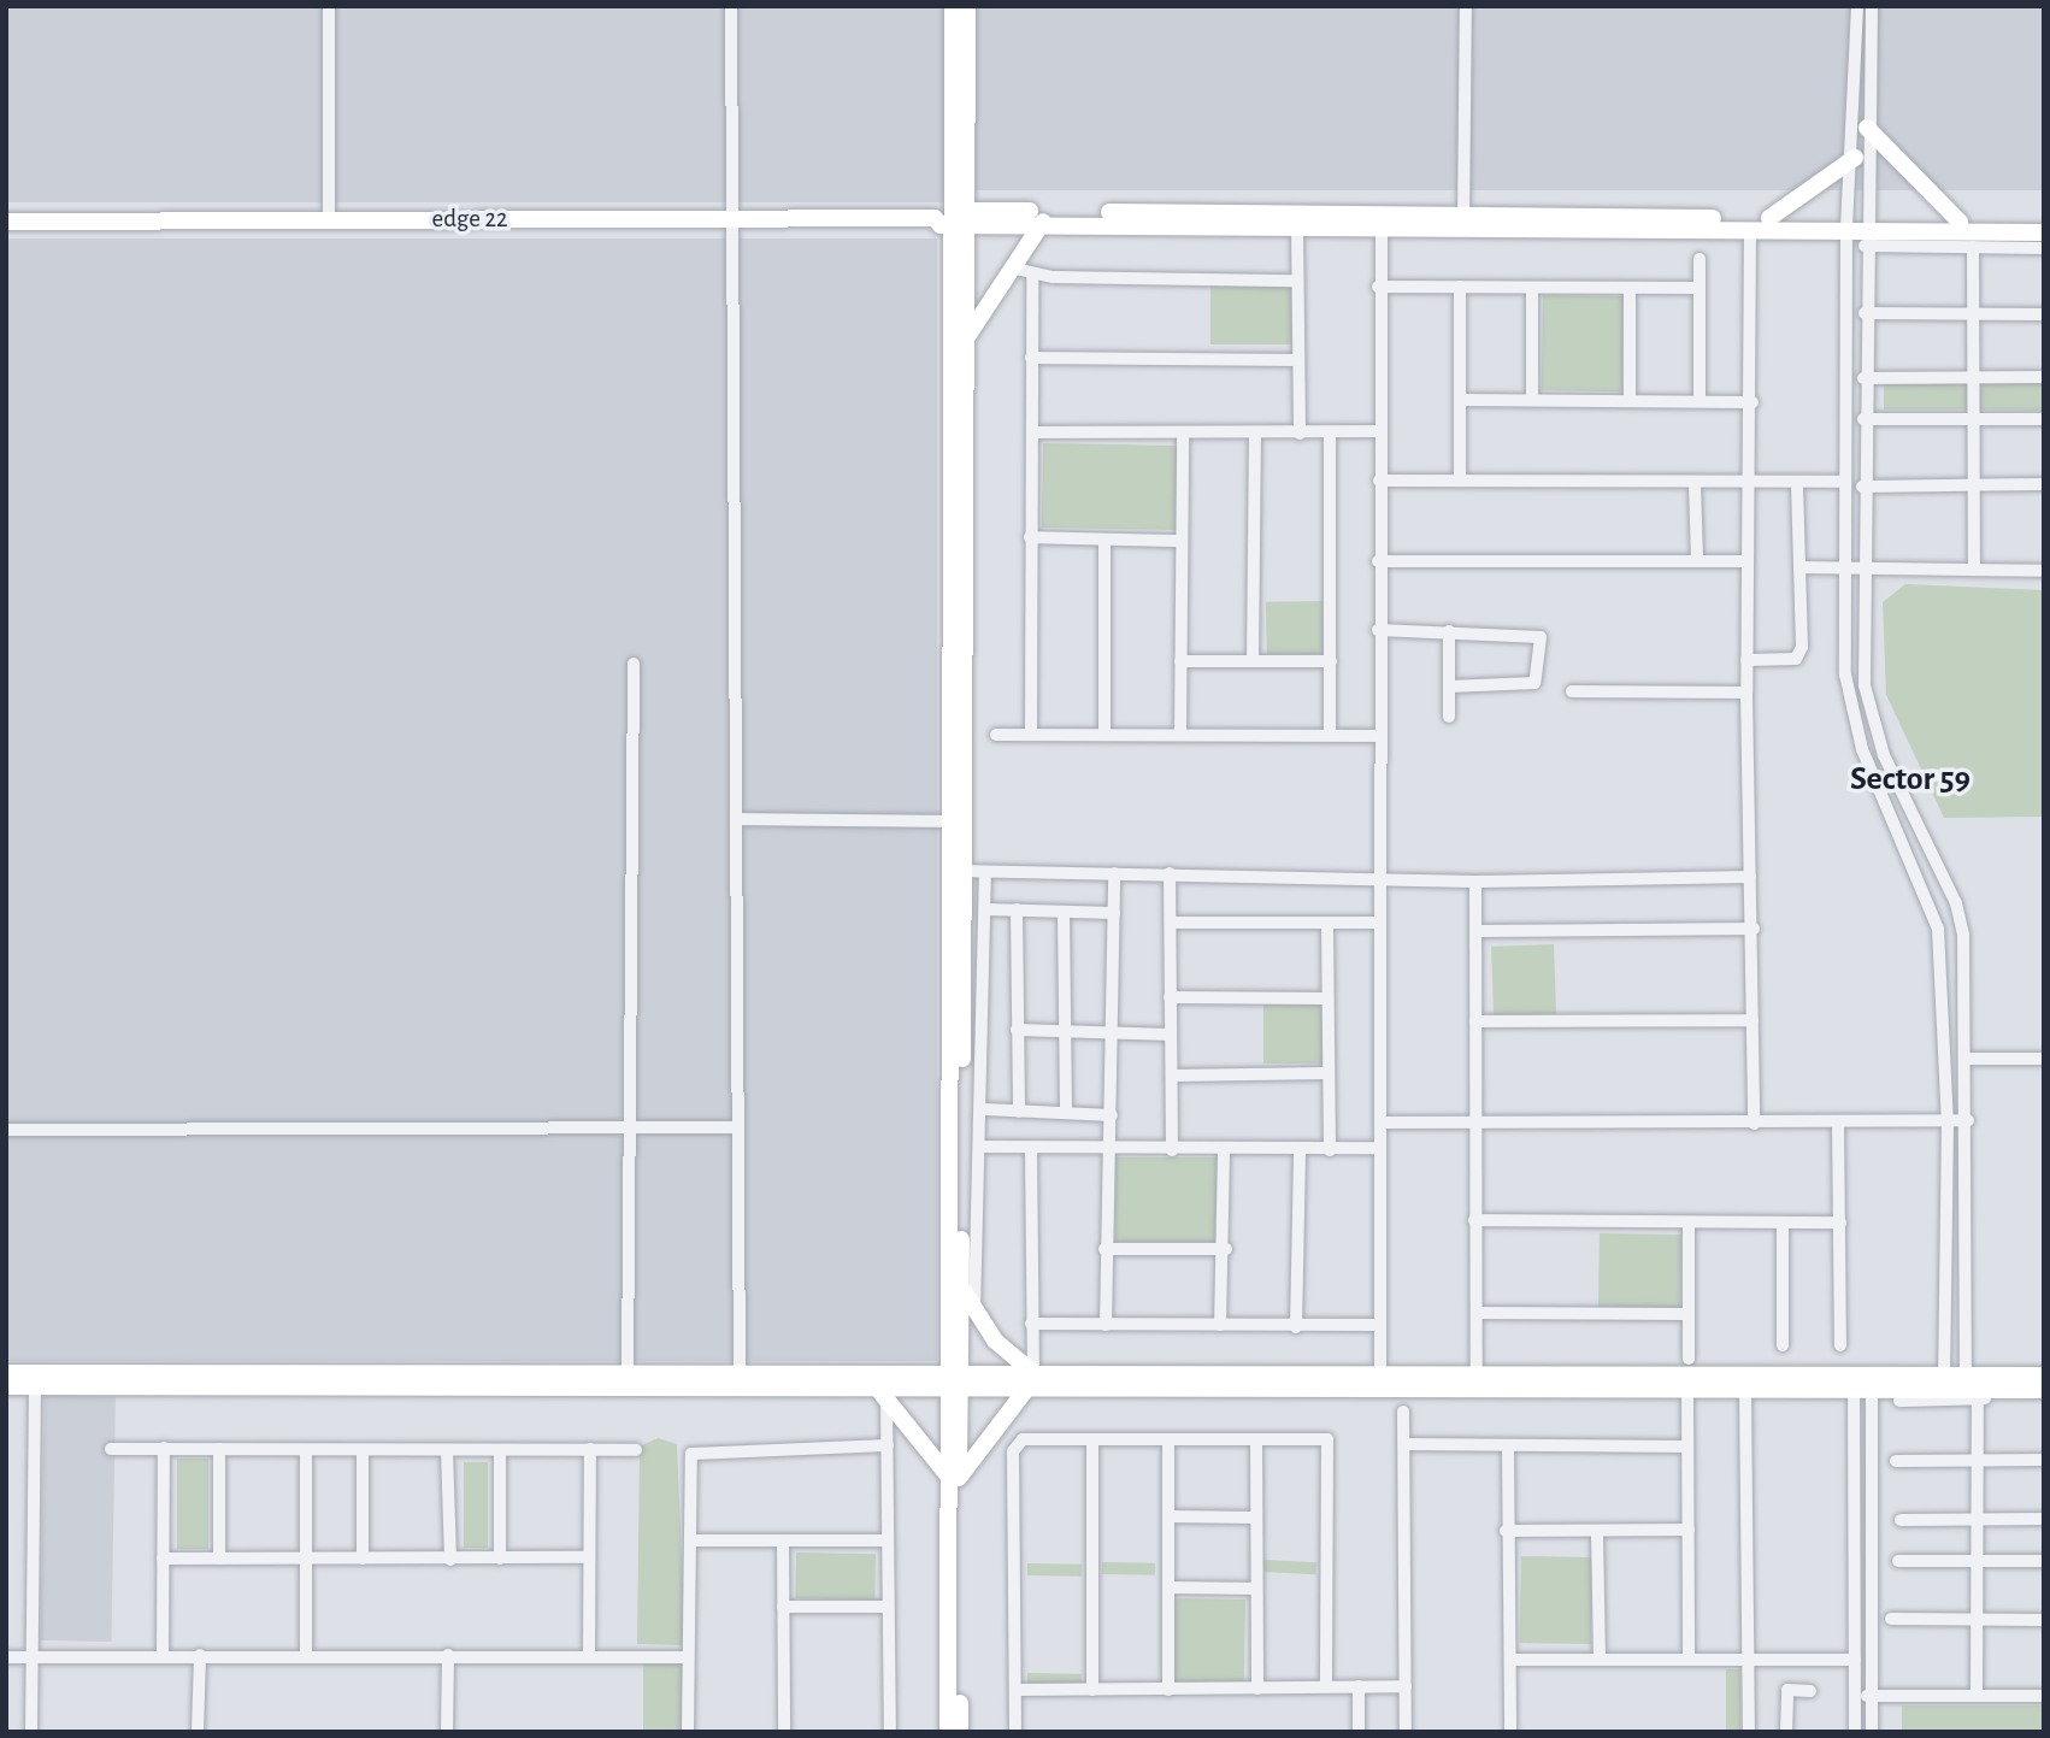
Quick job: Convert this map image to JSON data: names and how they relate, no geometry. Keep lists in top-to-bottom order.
{
  "streets": {
    "main road": ["edge 22"]
  },
  "districts": ["Sector 59"]
}
